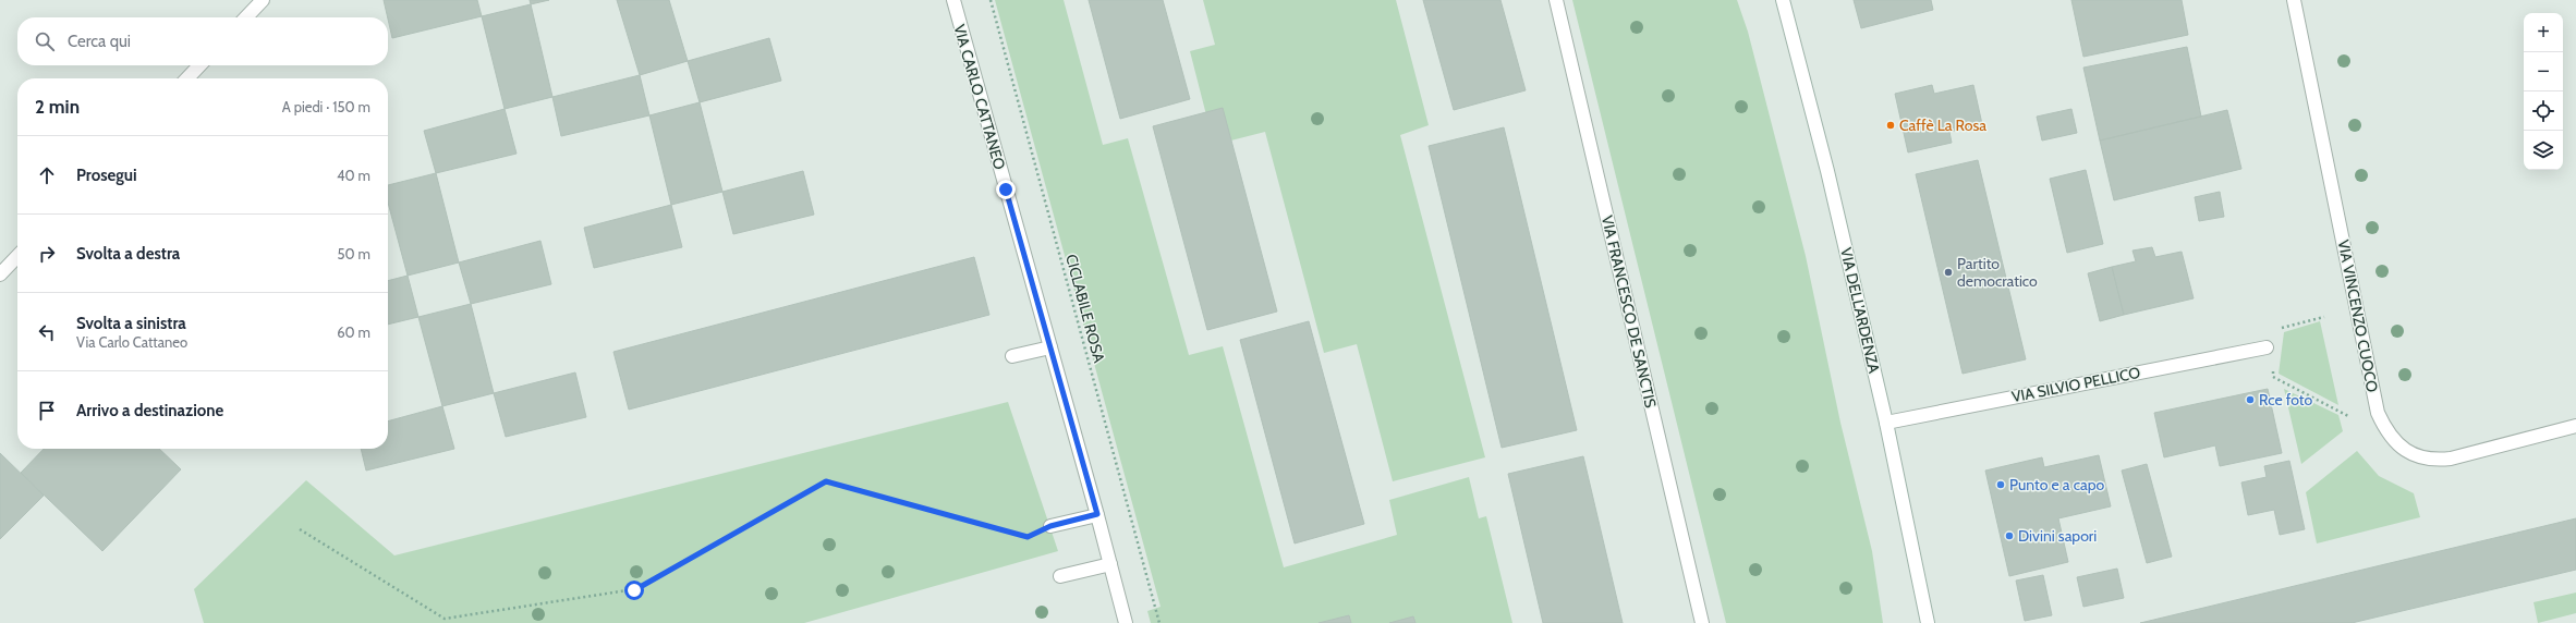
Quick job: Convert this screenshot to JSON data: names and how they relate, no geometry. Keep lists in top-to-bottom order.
{
  "streets": {
    "street": [
      "VIA CARLO CATTANEO",
      "VIA DELL'ARDENZA",
      "VIA FRANCESCO DE SANCTIS",
      "VIA VINCENZO CUOCO",
      "VIA SILVIO PELLICO"
    ],
    "path": ["CICLABILE ROSA"]
  },
  "crossings": [
    ["VIA DELL'ARDENZA", "VIA SILVIO PELLICO"]
  ],
  "places": [
    "Caffè La Rosa",
    "Partito democratico",
    "Rce foto",
    "Punto e a capo",
    "Divini sapori"
  ],
  "page": {
    "map_buttons": ["+", "−"],
    "search": "Cerca qui",
    "heading": ["2 min", "A piedi · 150 m"],
    "list": [
      ["Prosegui", "40 m"],
      ["Svolta a destra", "50 m"],
      ["Svolta a sinistra", "Via Carlo Cattaneo", "60 m"],
      "Arrivo a destinazione"
    ]
  }
}
